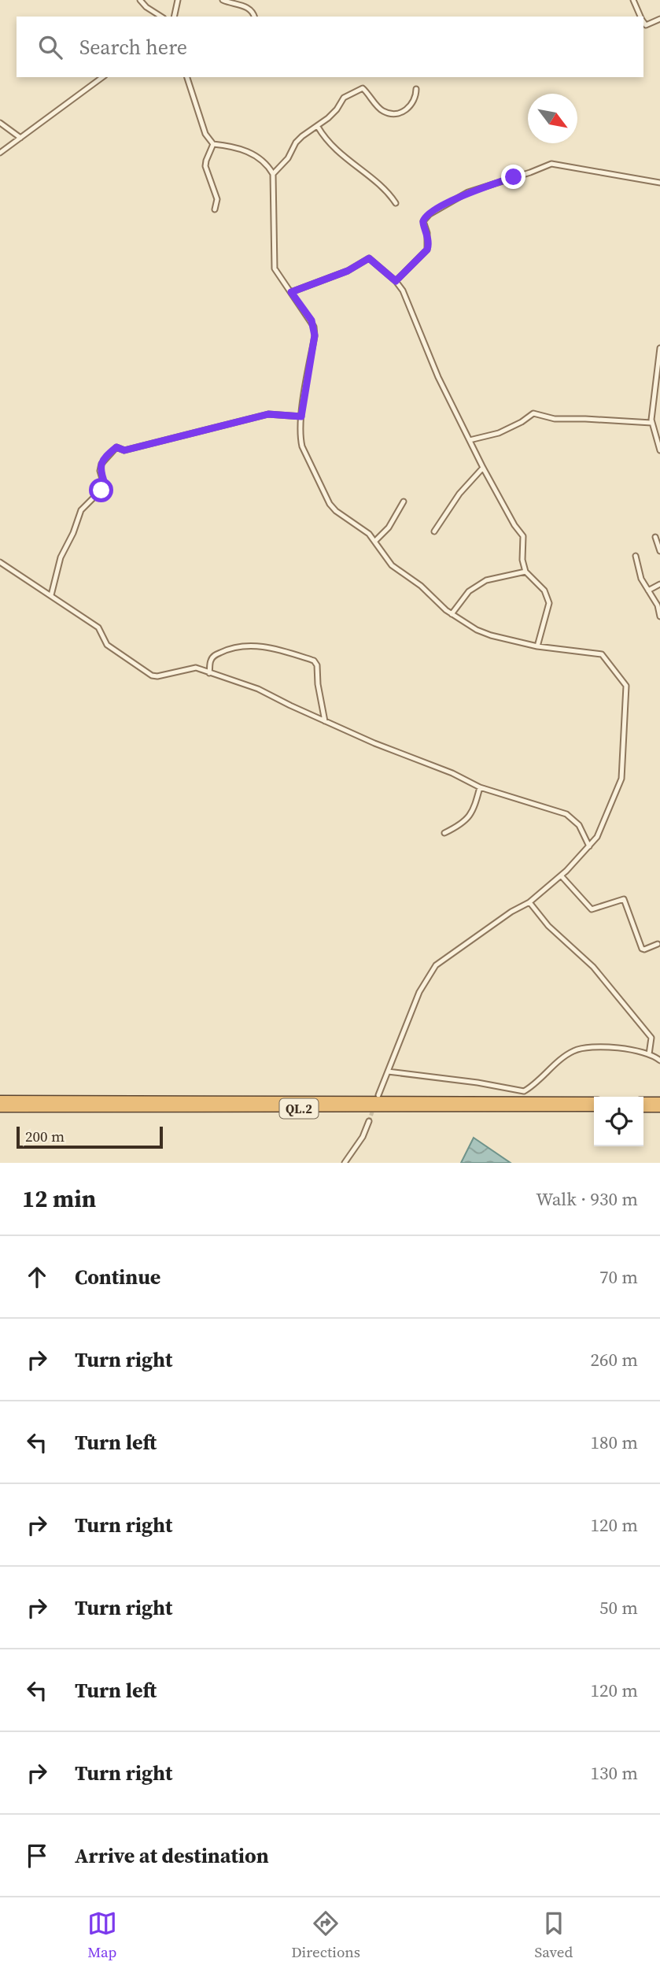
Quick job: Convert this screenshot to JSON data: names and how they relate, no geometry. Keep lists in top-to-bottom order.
{
  "streets": {
    "highway": ["QL.2"]
  },
  "scale_bar": "200 m",
  "north": "bottom right",
  "page": {
    "search": "Search here",
    "scale": "200 m",
    "heading": ["12 min", "Walk · 930 m"],
    "list": [
      ["Continue", "70 m"],
      ["Turn right", "260 m"],
      ["Turn left", "180 m"],
      ["Turn right", "120 m"],
      ["Turn right", "50 m"],
      ["Turn left", "120 m"],
      ["Turn right", "130 m"],
      "Arrive at destination"
    ],
    "nav": ["Map", "Directions", "Saved"]
  }
}
